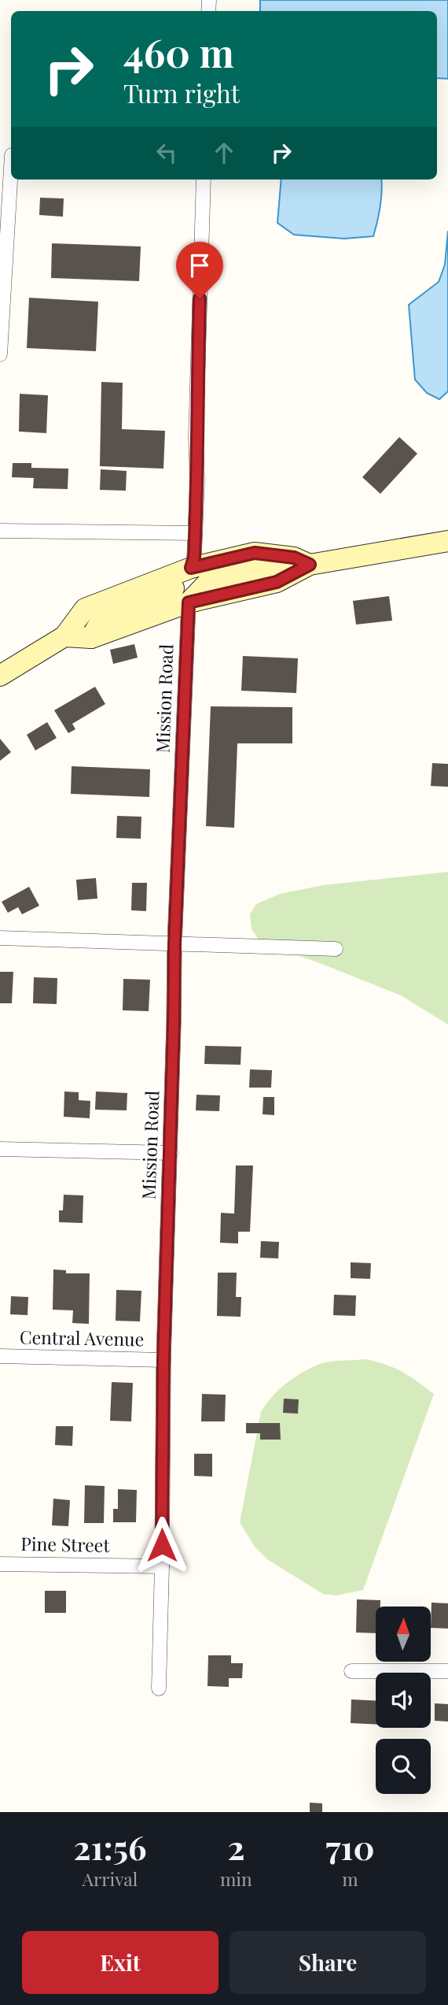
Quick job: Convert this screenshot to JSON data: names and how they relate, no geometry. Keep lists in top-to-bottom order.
{
  "streets": {
    "street": ["Mission Road", "Central Avenue", "Pine Street"]
  },
  "crossings": [
    ["Mission Road", "Central Avenue"],
    ["Mission Road", "Pine Street"]
  ],
  "north": "top",
  "page": {
    "turn": ["460 m", "Turn right"],
    "eta": [
      "21:56",
      "Arrival",
      "2",
      "min",
      "710",
      "m"
    ],
    "buttons": ["Exit", "Share"]
  }
}
